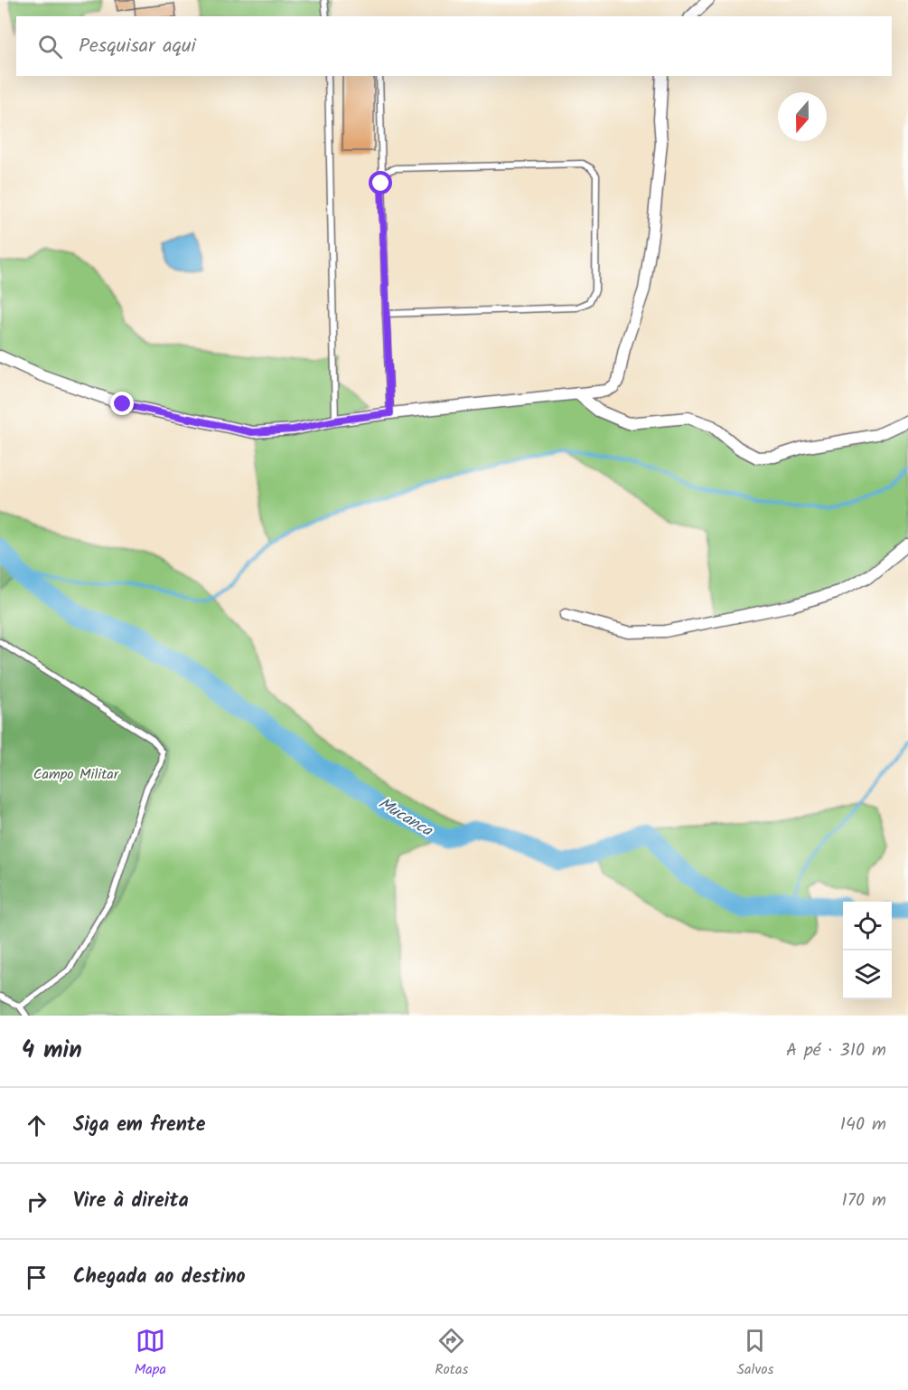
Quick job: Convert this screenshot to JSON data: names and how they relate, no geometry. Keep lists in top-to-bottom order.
{
  "water": ["Mucanca"],
  "parks": ["Campo Militar"],
  "north": "bottom",
  "page": {
    "search": "Pesquisar aqui",
    "heading": ["4 min", "A pé · 310 m"],
    "list": [
      ["Siga em frente", "140 m"],
      ["Vire à direita", "170 m"],
      "Chegada ao destino"
    ],
    "nav": ["Mapa", "Rotas", "Salvos"]
  }
}
